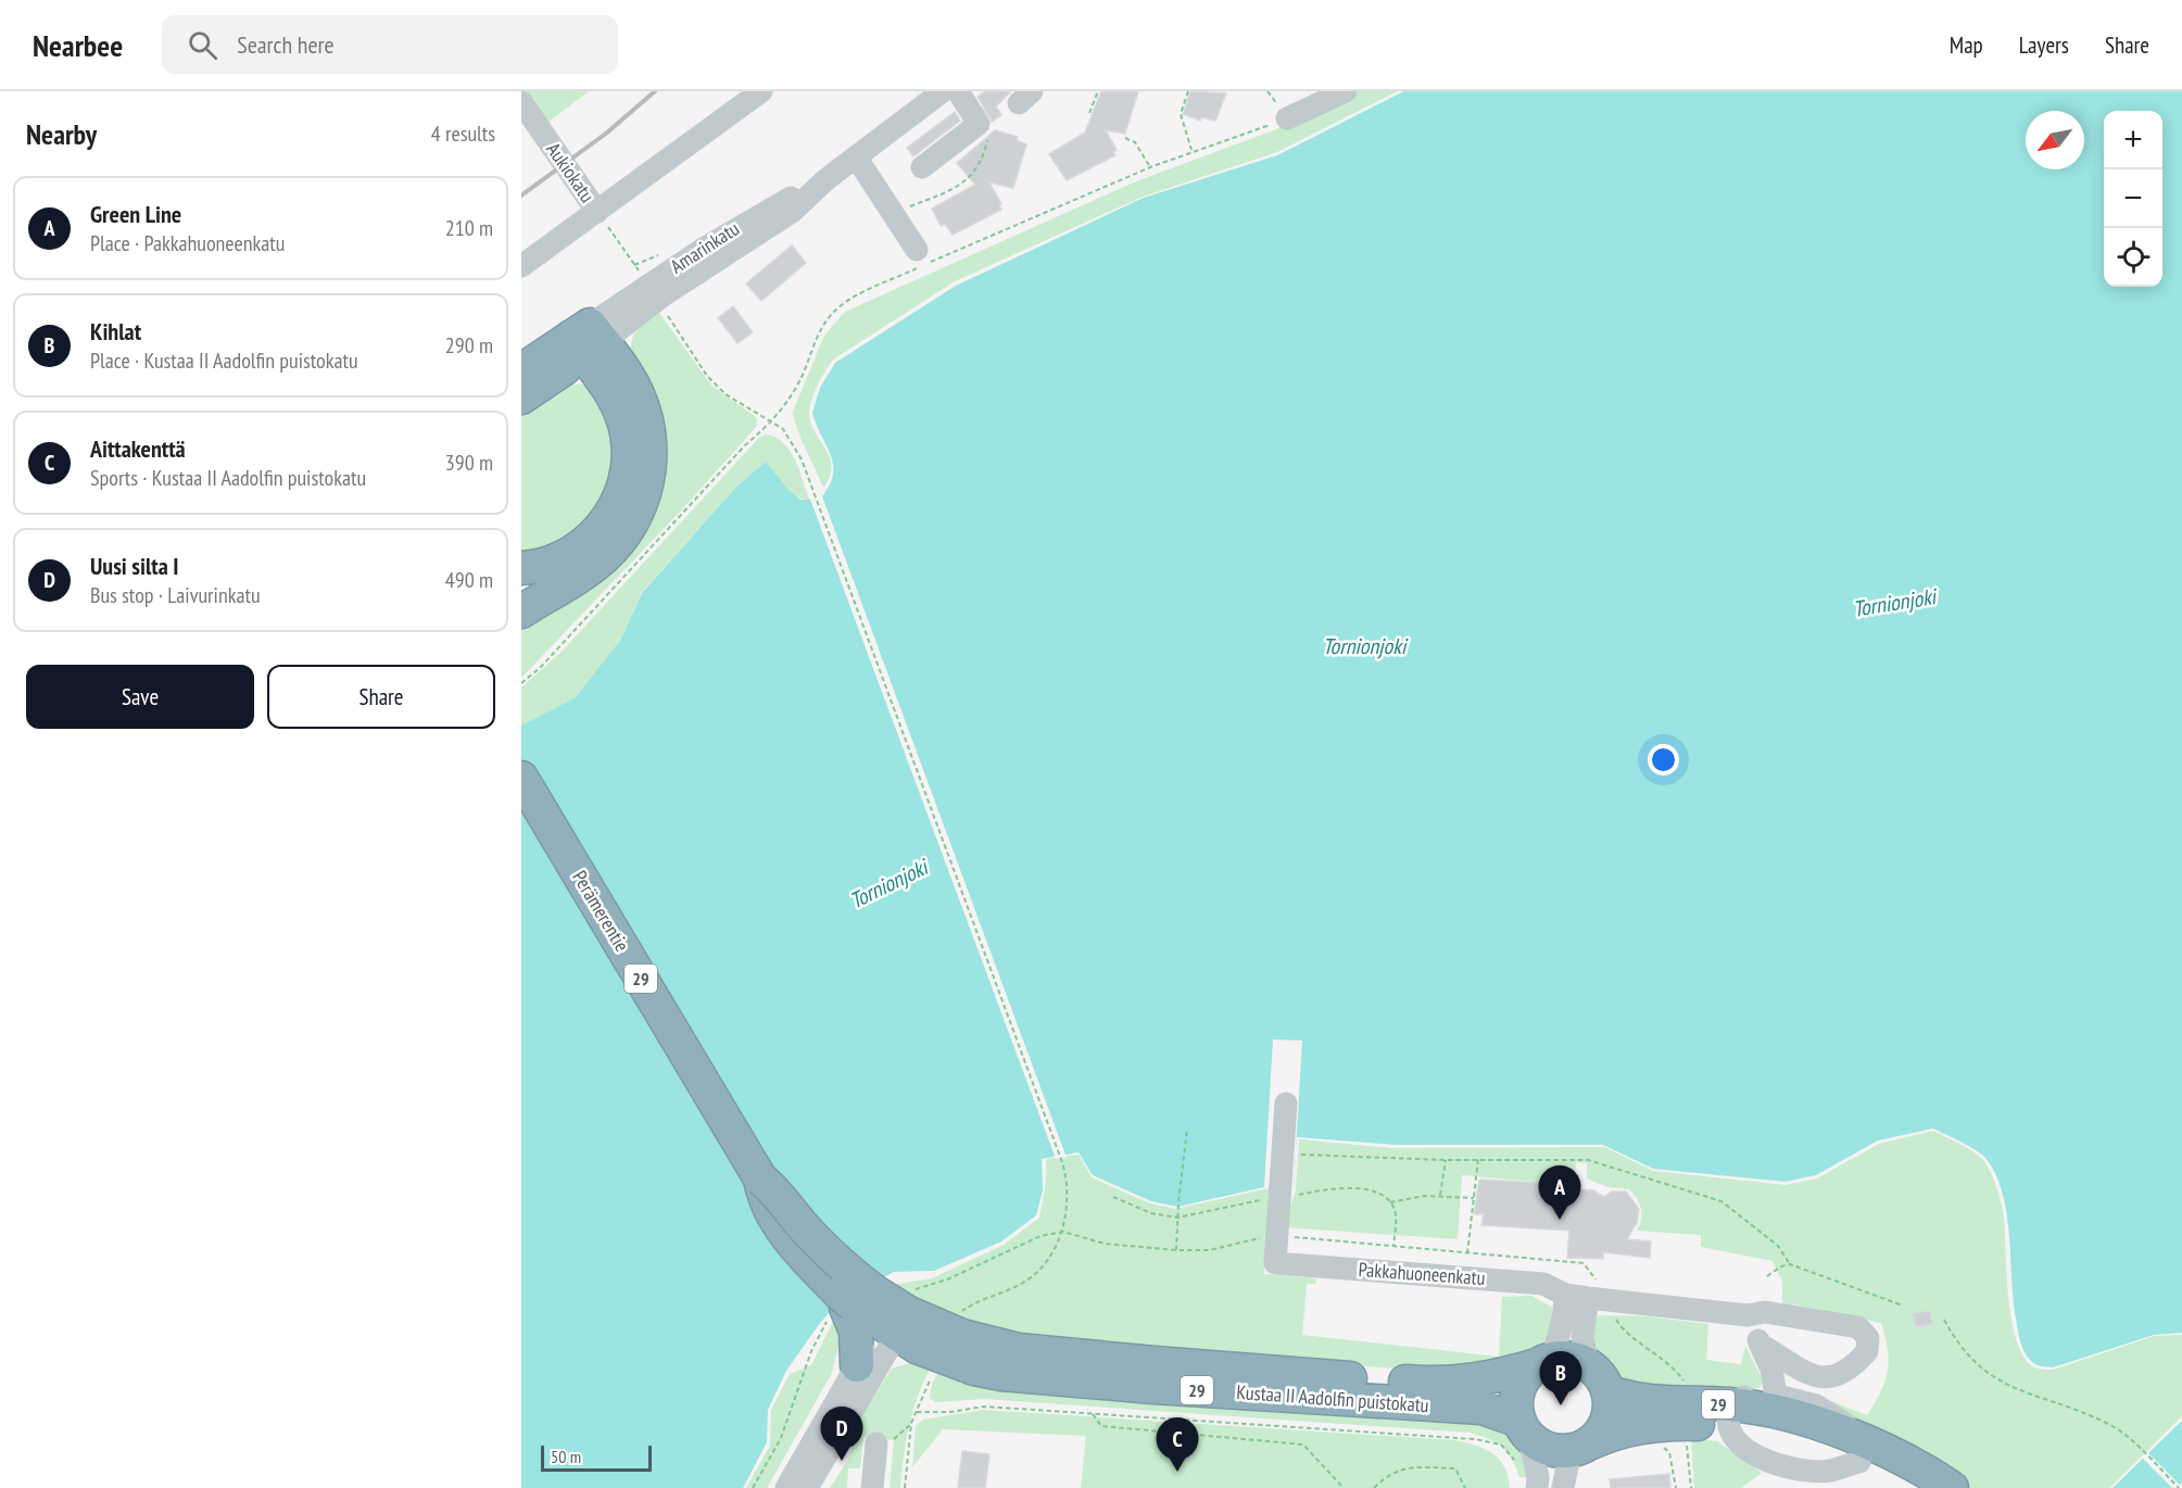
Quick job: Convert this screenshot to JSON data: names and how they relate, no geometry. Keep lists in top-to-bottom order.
{
  "streets": {
    "highway": ["Perämerentie", "29", "Kustaa II Aadolfin puistokatu"],
    "street": ["Aukiokatu", "Amarinkatu", "Pakkahuoneenkatu"]
  },
  "crossings": [
    ["Perämerentie", "Kustaa II Aadolfin puistokatu"],
    ["29", "Kustaa II Aadolfin puistokatu"]
  ],
  "water": ["Tornionjoki"],
  "scale_bar": "50 m",
  "north": "bottom left",
  "page": {
    "header": "Nearbee",
    "search": "Search here",
    "nav": ["Map", "Layers", "Share"],
    "heading": ["Nearby", "4 results"],
    "map_buttons": ["+", "−"],
    "list": [
      {
        "mark": "A",
        "name": "Green Line",
        "note": "Place · Pakkahuoneenkatu",
        "value": "210 m"
      },
      {
        "mark": "B",
        "name": "Kihlat",
        "note": "Place · Kustaa II Aadolfin puistokatu",
        "value": "290 m"
      },
      {
        "mark": "C",
        "name": "Aittakenttä",
        "note": "Sports · Kustaa II Aadolfin puistokatu",
        "value": "390 m"
      },
      {
        "mark": "D",
        "name": "Uusi silta I",
        "note": "Bus stop · Laivurinkatu",
        "value": "490 m"
      }
    ],
    "buttons": ["Save", "Share"],
    "pins": [
      "A",
      "B",
      "D",
      "C"
    ],
    "scale": "50 m"
  }
}
